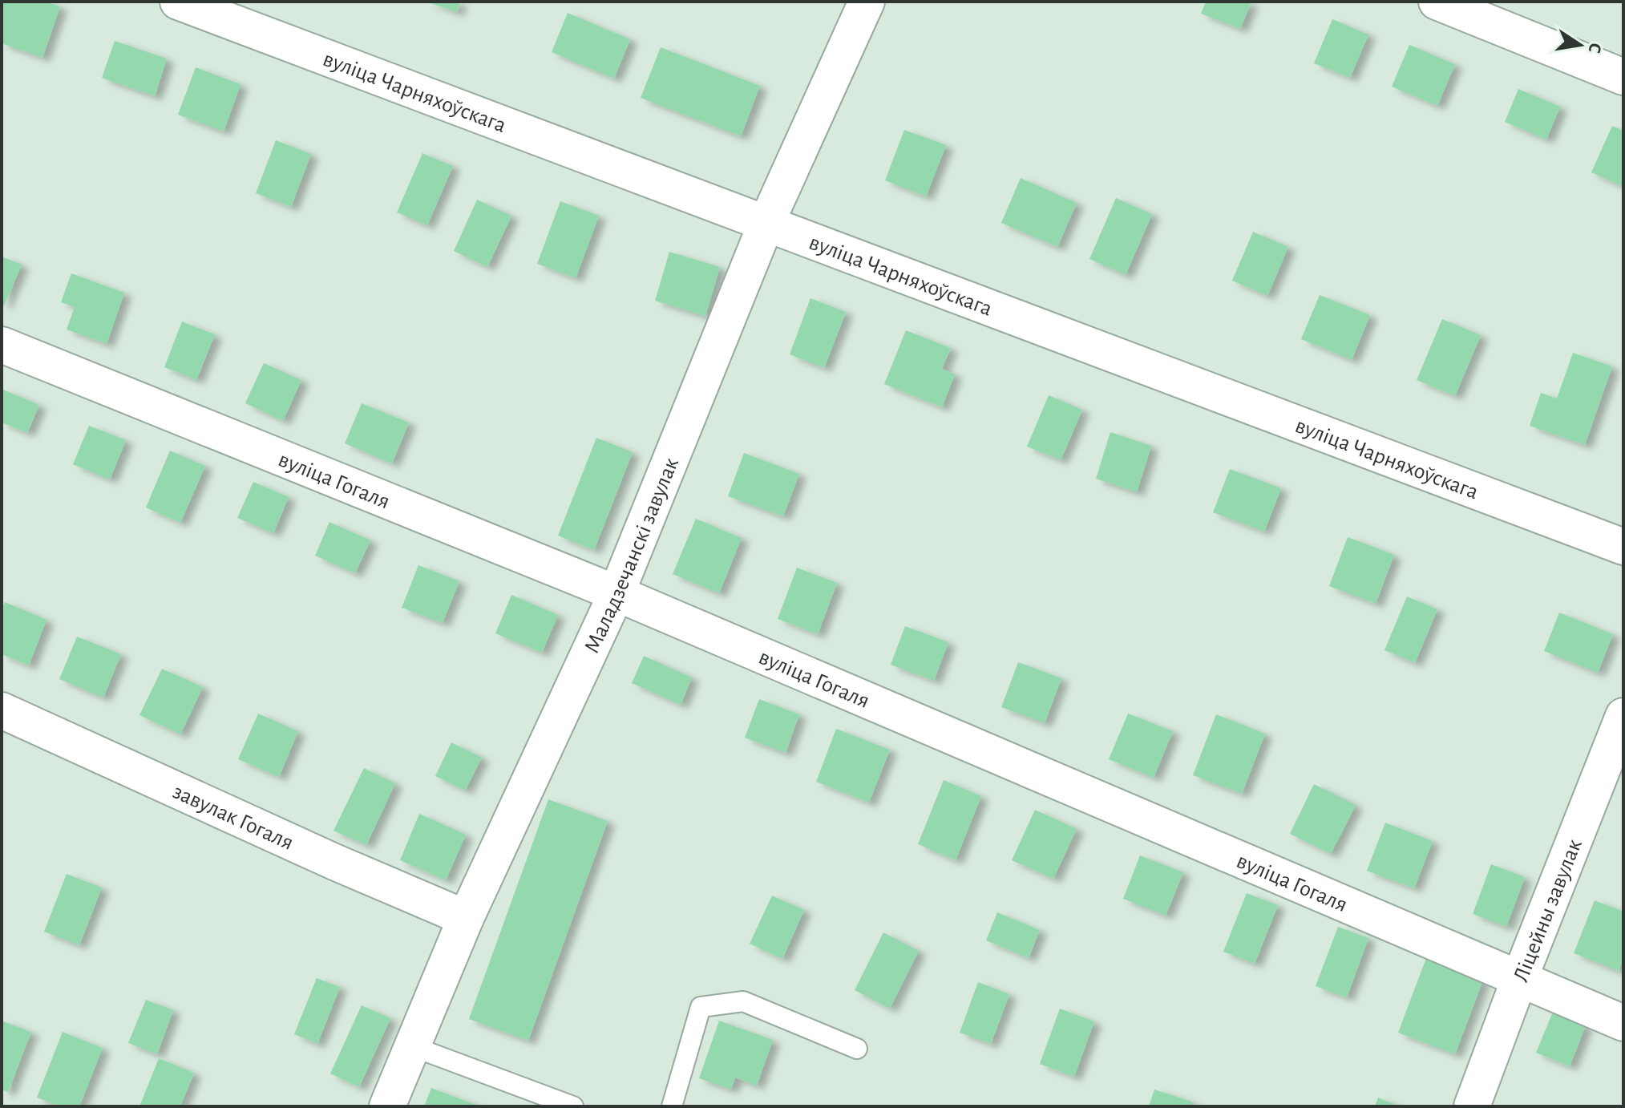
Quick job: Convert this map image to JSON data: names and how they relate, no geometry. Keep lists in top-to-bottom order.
{
  "streets": {
    "street": [
      "вуліца Чарняхоўскага",
      "вуліца Гогаля",
      "Маладзечанскі завулак",
      "завулак Гогаля",
      "Ліцейны завулак"
    ]
  },
  "crossings": [
    ["вуліца Чарняхоўскага", "Маладзечанскі завулак"],
    ["вуліца Гогаля", "Маладзечанскі завулак"],
    ["вуліца Гогаля", "Ліцейны завулак"],
    ["Маладзечанскі завулак", "завулак Гогаля"]
  ],
  "north": "right"
}
